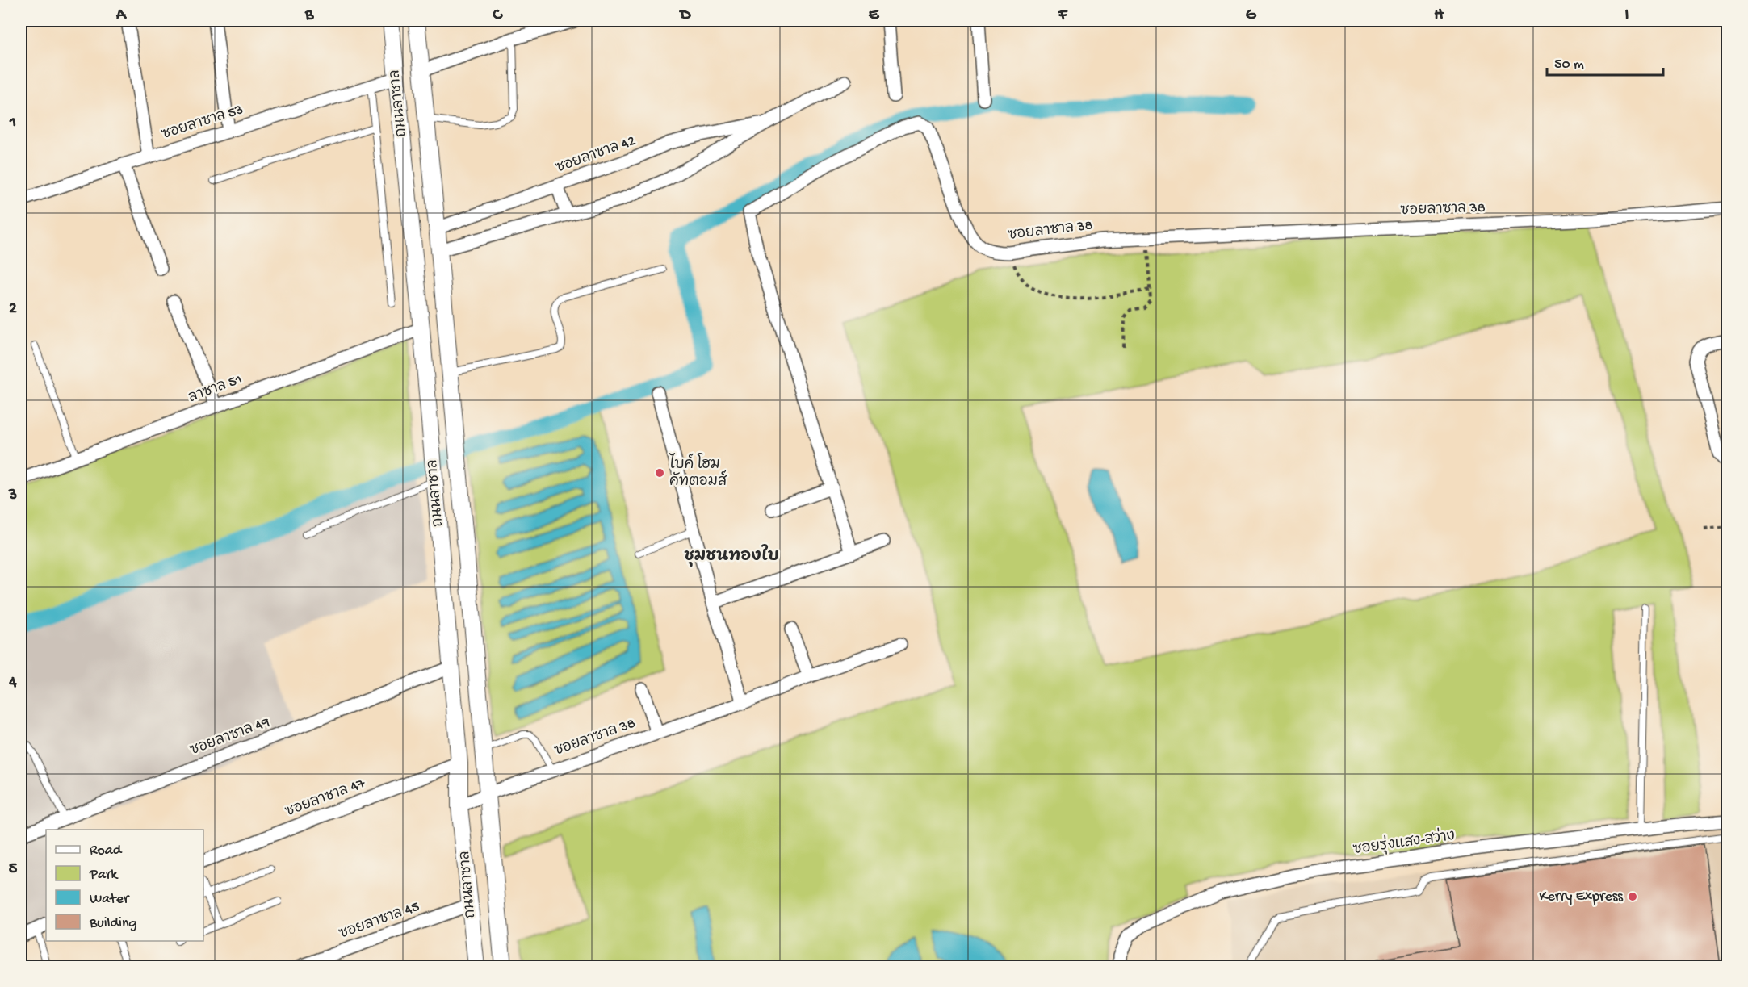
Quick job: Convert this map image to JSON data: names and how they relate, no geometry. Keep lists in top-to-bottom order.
{
  "streets": {
    "street": [
      "ถนนลาซาล",
      "ซอยลาซาล 53",
      "ซอยลาซาล 42",
      "ซอยลาซาล 38",
      "ลาซาล 51",
      "ซอยลาซาล 49",
      "ซอยลาซาล 47",
      "ซอยรุ่งแสง-สว่าง",
      "ซอยลาซาล 45"
    ]
  },
  "crossings": [
    ["ถนนลาซาล", "ซอยลาซาล 53"],
    ["ถนนลาซาล", "ซอยลาซาล 42"],
    ["ถนนลาซาล", "ซอยลาซาล 38"],
    ["ถนนลาซาล", "ลาซาล 51"],
    ["ถนนลาซาล", "ซอยลาซาล 49"],
    ["ถนนลาซาล", "ซอยลาซาล 47"],
    ["ถนนลาซาล", "ซอยลาซาล 45"]
  ],
  "districts": ["ชุมชนทองใบ"],
  "places": ["ไบค์ โฮม คัทตอมส์", "Kerry Express"],
  "legend": [
    "Road",
    "Park",
    "Water",
    "Building"
  ],
  "scale_bar": "50 m",
  "grid": {
    "columns": [
      "A",
      "B",
      "C",
      "D",
      "E",
      "F",
      "G",
      "H",
      "I"
    ],
    "rows": [
      "1",
      "2",
      "3",
      "4",
      "5"
    ]
  }
}
